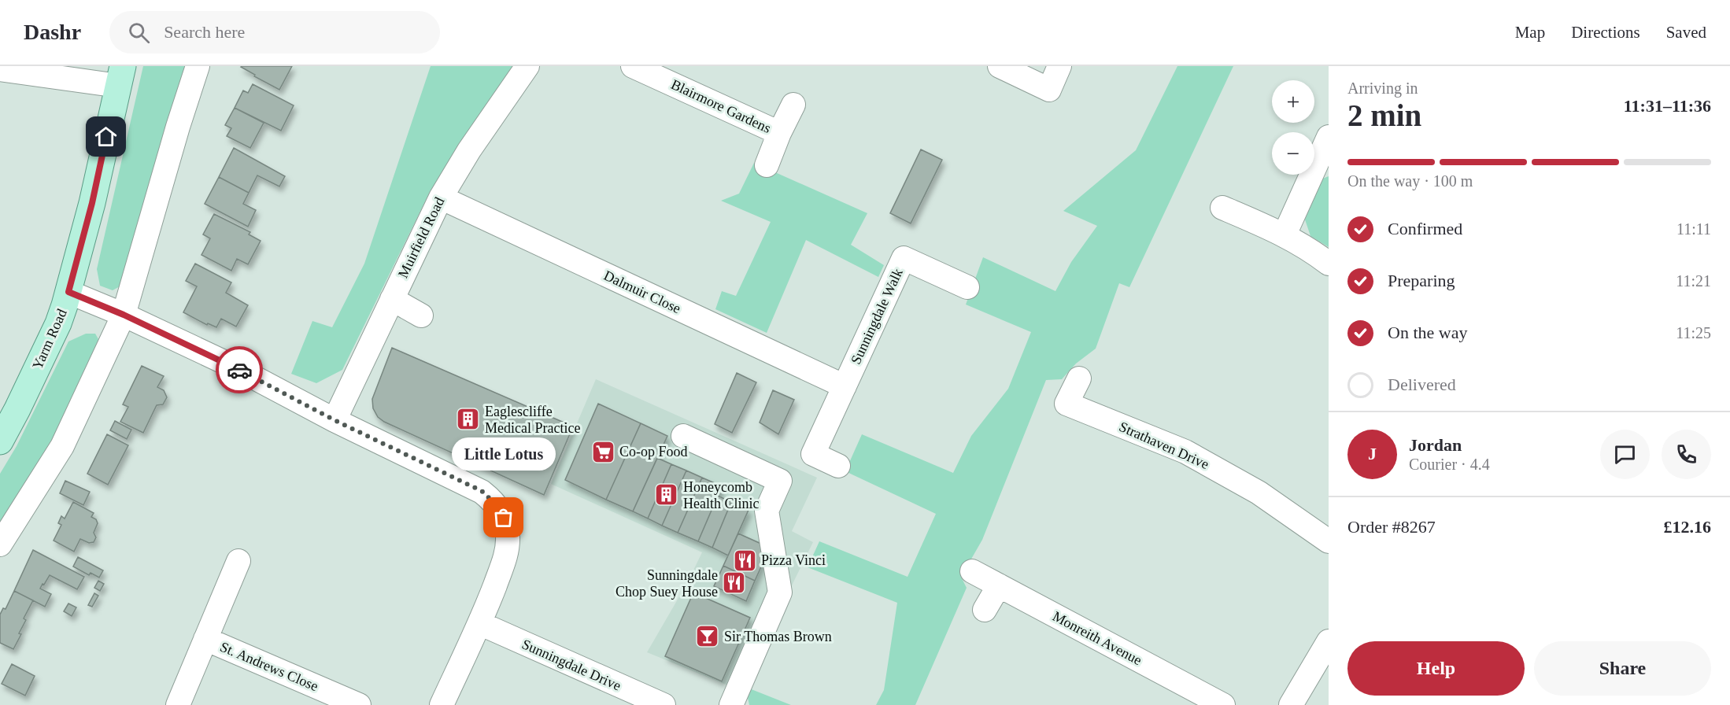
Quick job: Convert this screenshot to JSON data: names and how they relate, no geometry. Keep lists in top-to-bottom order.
{
  "streets": {
    "main road": ["Yarm Road"],
    "street": [
      "Blairmore Gardens",
      "Muirfield Road",
      "Dalmuir Close",
      "Sunningdale Walk",
      "Strathaven Drive",
      "Monreith Avenue",
      "Sunningdale Drive",
      "St. Andrews Close"
    ]
  },
  "crossings": [
    ["Muirfield Road", "Dalmuir Close"],
    ["Dalmuir Close", "Sunningdale Walk"]
  ],
  "places": {
    "building": ["Eaglescliffe Medical Practice", "Honeycomb Health Clinic"],
    "supermarket": ["Co-op Food"],
    "other": ["Little Lotus"],
    "restaurant": ["Pizza Vinci", "Sunningdale Chop Suey House"],
    "bar": ["Sir Thomas Brown"]
  },
  "page": {
    "header": "Dashr",
    "search": "Search here",
    "nav": ["Map", "Directions", "Saved"],
    "heading": ["2 min", "Arriving in", "11:31–11:36"],
    "panel": [
      "Jordan",
      "Courier · 4.4",
      "Order #8267",
      "£12.16"
    ],
    "map_buttons": ["+", "−"],
    "bar": "On the way · 100 m",
    "list": [
      ["Confirmed", "11:11"],
      ["Preparing", "11:21"],
      ["On the way", "11:25"],
      "Delivered"
    ],
    "round": "J",
    "bubble": "Little Lotus",
    "buttons": ["Help", "Share"]
  }
}
